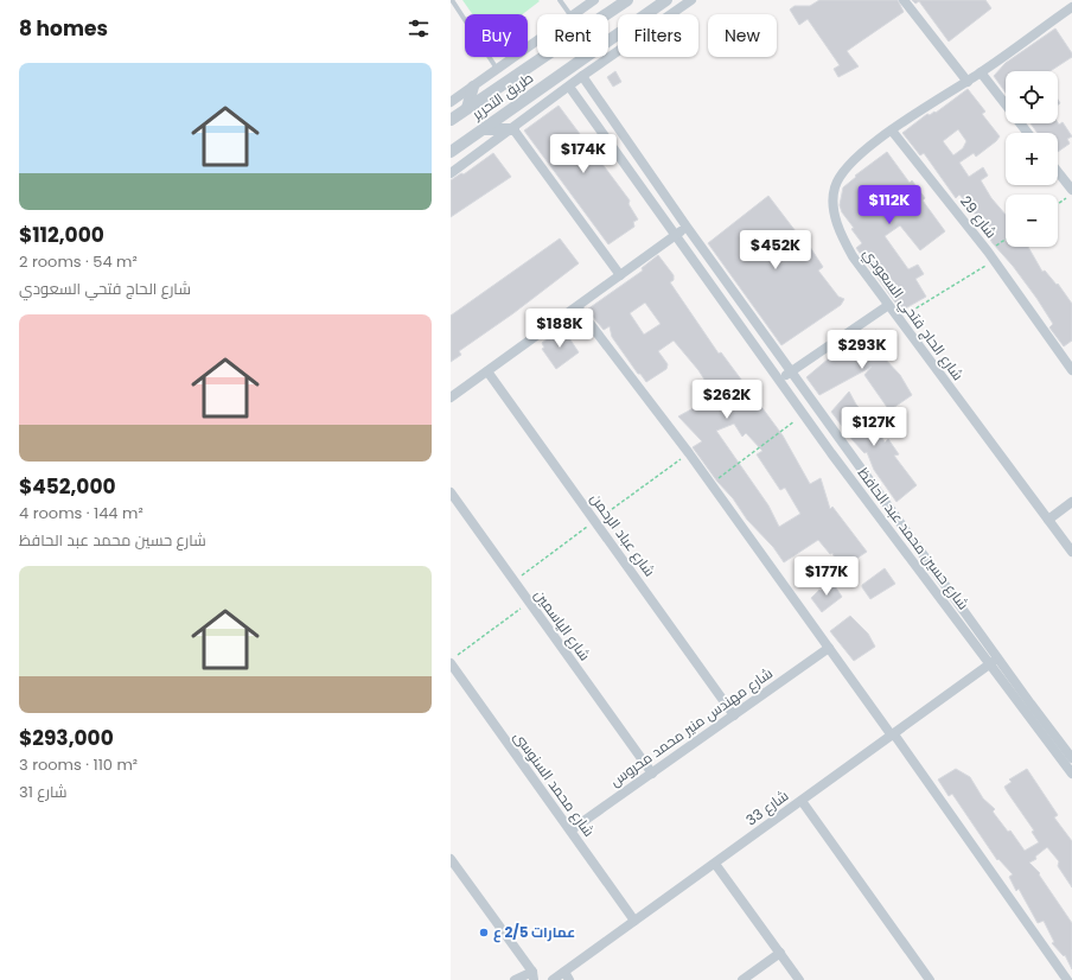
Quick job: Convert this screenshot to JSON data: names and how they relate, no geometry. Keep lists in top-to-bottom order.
{
  "streets": {
    "street": [
      "طريق التحرير",
      "شارع 29",
      "شارع الحاج فتحي السعودي",
      "شارع عباد الرحمن",
      "شارع حسين محمد عبد الحافظ",
      "شارع الياسمين",
      "شارع مهندس منير محمد محروس",
      "شارع محمد السنوسى",
      "شارع 33"
    ]
  },
  "crossings": [
    ["شارع 29", "شارع الحاج فتحي السعودي"],
    ["شارع عباد الرحمن", "شارع مهندس منير محمد محروس"],
    ["شارع حسين محمد عبد الحافظ", "شارع 33"],
    ["شارع الياسمين", "شارع مهندس منير محمد محروس"],
    ["شارع مهندس منير محمد محروس", "شارع محمد السنوسى"],
    ["شارع محمد السنوسى", "شارع 33"]
  ],
  "places": ["عمارات 2/5 ع"],
  "page": {
    "heading": "8 homes",
    "chip": [
      "Buy",
      "Rent",
      "Filters",
      "New"
    ],
    "list": [
      {
        "name": "$112,000",
        "note": "2 rooms · 54 m² · شارع الحاج فتحي السعودي"
      },
      {
        "name": "$452,000",
        "note": "4 rooms · 144 m² · شارع حسين محمد عبد الحافظ"
      },
      {
        "name": "$293,000",
        "note": "3 rooms · 110 m² · شارع 31"
      }
    ],
    "map_buttons": ["+", "−"],
    "price": [
      "$174K",
      "$112K",
      "$452K",
      "$188K",
      "$293K",
      "$262K",
      "$127K",
      "$177K"
    ]
  }
}
